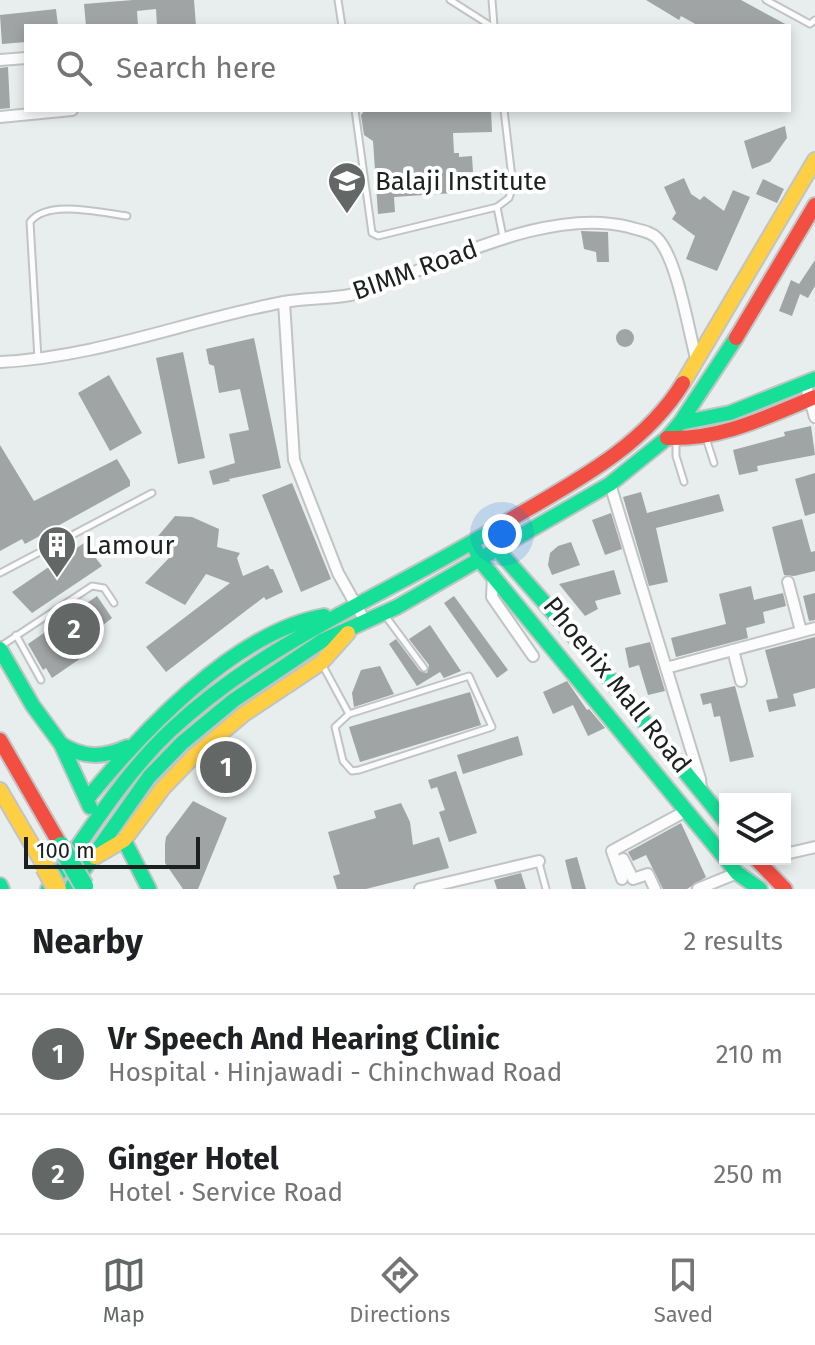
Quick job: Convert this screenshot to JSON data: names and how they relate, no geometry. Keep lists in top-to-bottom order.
{
  "streets": {
    "main road": ["Phoenix Mall Road"],
    "street": ["BIMM Road"]
  },
  "places": {
    "school or university": ["Balaji Institute"],
    "building": ["Lamour"]
  },
  "scale_bar": "100 m",
  "page": {
    "search": "Search here",
    "pins": ["2", "1"],
    "scale": "100 m",
    "heading": ["Nearby", "2 results"],
    "list": [
      {
        "mark": "1",
        "name": "Vr Speech And Hearing Clinic",
        "note": "Hospital · Hinjawadi - Chinchwad Road",
        "value": "210 m"
      },
      {
        "mark": "2",
        "name": "Ginger Hotel",
        "note": "Hotel · Service Road",
        "value": "250 m"
      }
    ],
    "nav": ["Map", "Directions", "Saved"]
  }
}
